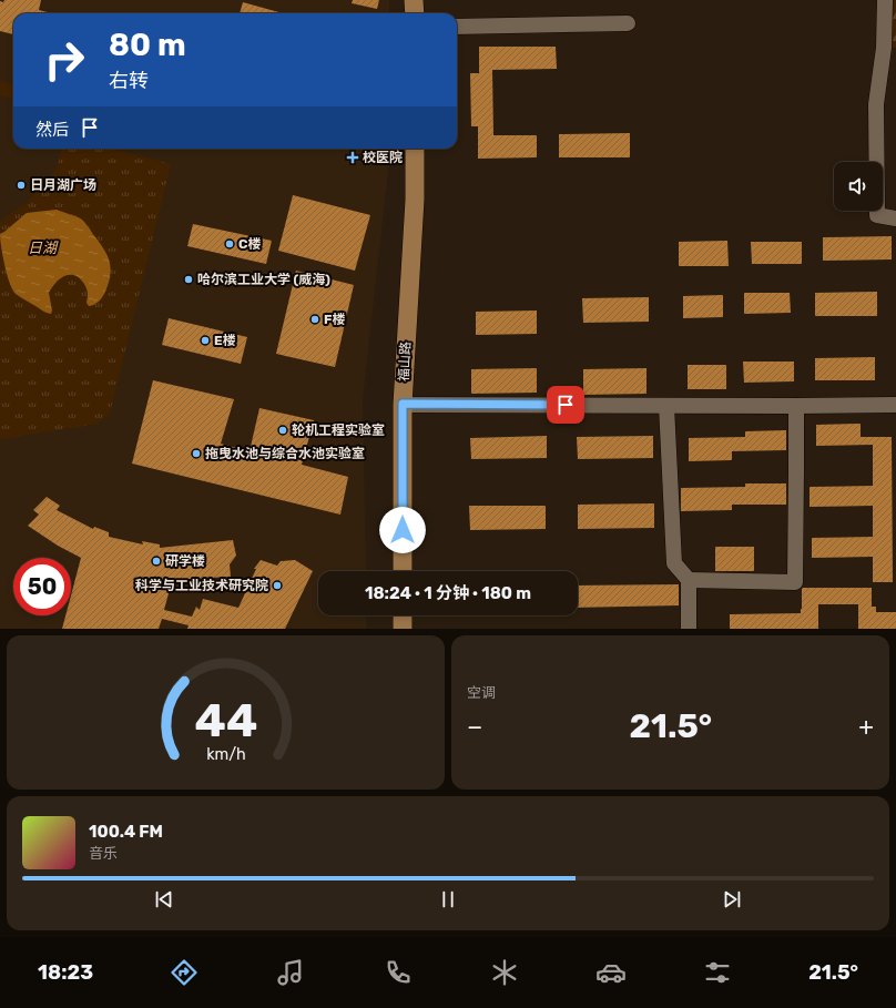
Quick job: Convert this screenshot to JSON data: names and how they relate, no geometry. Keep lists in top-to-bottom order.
{
  "streets": {
    "main road": ["福山路"]
  },
  "water": ["日湖"],
  "places": {
    "health": ["校医院"],
    "other": [
      "日月湖广场",
      "C楼",
      "哈尔滨工业大学 (威海)",
      "F楼",
      "E楼",
      "轮机工程实验室",
      "拖曳水池与综合水池实验室",
      "研学楼",
      "科学与工业技术研究院"
    ]
  },
  "page": {
    "turn": ["80 m", "右转"],
    "then": "然后",
    "limit": "50",
    "trip": "18:24 · 1 分钟 · 180 m",
    "tile": "空调",
    "heat": ["−", "21.5°", "+"],
    "song": ["100.4 FM", "音乐"],
    "tabs": ["18:23", "21.5°"],
    "gauge": ["44", "km/h"]
  }
}
